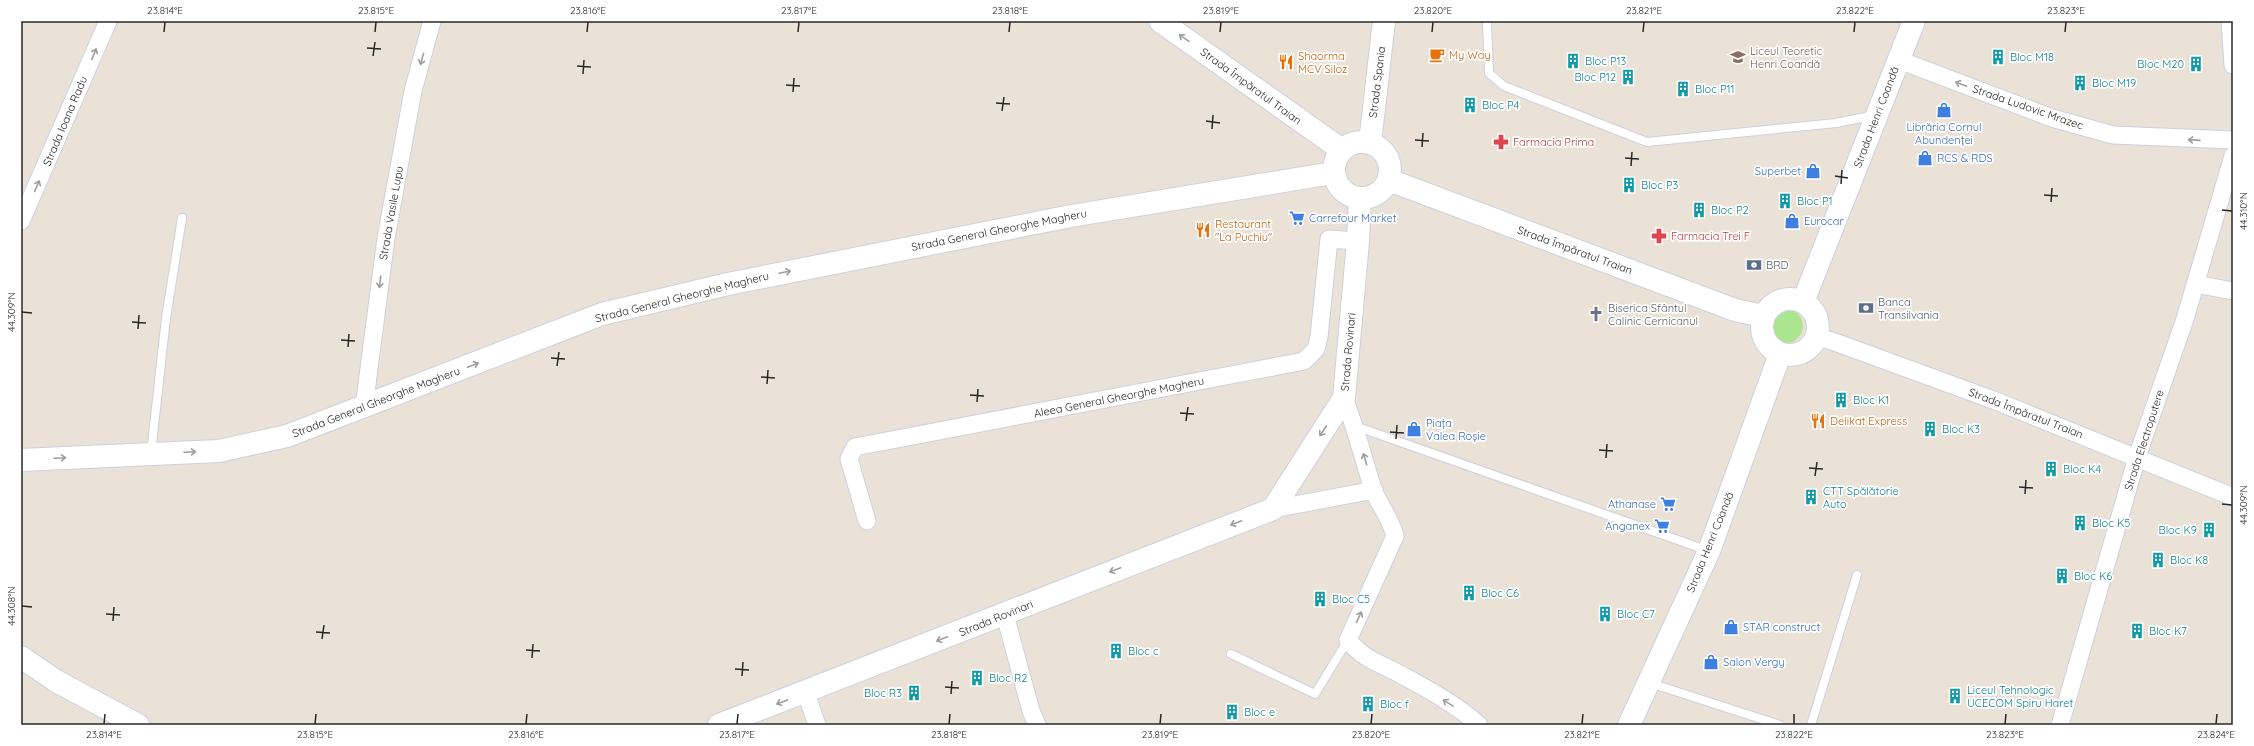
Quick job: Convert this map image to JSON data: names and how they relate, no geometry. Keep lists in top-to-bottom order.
{
  "streets": {
    "street": [
      "Strada Spania",
      "Strada Împăratul Traian",
      "Strada Ludovic Mrazec",
      "Strada Henri Coandă",
      "Strada Ioana Radu",
      "Strada Vasile Lupu",
      "Strada General Gheorghe Magheru",
      "Strada Rovinari",
      "Aleea General Gheorghe Magheru",
      "Strada Electroputere"
    ]
  },
  "crossings": [
    ["Strada Spania", "Strada Împăratul Traian"],
    ["Strada Spania", "Strada General Gheorghe Magheru"],
    ["Strada Spania", "Strada Rovinari"],
    ["Strada Împăratul Traian", "Strada Henri Coandă"],
    ["Strada Împăratul Traian", "Strada General Gheorghe Magheru"],
    ["Strada Împăratul Traian", "Strada Rovinari"],
    ["Strada Împăratul Traian", "Strada Electroputere"],
    ["Strada Ludovic Mrazec", "Strada Henri Coandă"],
    ["Strada Vasile Lupu", "Strada General Gheorghe Magheru"],
    ["Strada General Gheorghe Magheru", "Strada Rovinari"],
    ["Strada Rovinari", "Aleea General Gheorghe Magheru"]
  ],
  "one_way": [
    "Strada Ludovic Mrazec",
    "Strada Ioana Radu",
    "Strada Vasile Lupu",
    "Strada General Gheorghe Magheru",
    "Strada Rovinari"
  ],
  "places": {
    "cafe": ["My Way"],
    "school or university": ["Liceul Teoretic Henri Coandă"],
    "building": [
      "Bloc M18",
      "Bloc P13",
      "Bloc M20",
      "Bloc P12",
      "Bloc M19",
      "Bloc P11",
      "Bloc P4",
      "Bloc P3",
      "Bloc P1",
      "Bloc P2",
      "Bloc K1",
      "Bloc K3",
      "Bloc K4",
      "CTT Spălătorie Auto",
      "Bloc K5",
      "Bloc K9",
      "Bloc K8",
      "Bloc K6",
      "Bloc C6",
      "Bloc C5",
      "Bloc C7",
      "Bloc K7",
      "Bloc c",
      "Bloc R2",
      "Bloc R3",
      "Liceul Tehnologic UCECOM Spiru Haret",
      "Bloc f",
      "Bloc e"
    ],
    "restaurant": ["Shaorma MCV Siloz", "Restaurant \"La Puchiu\"", "Delikat Express"],
    "shop": [
      "Librăria Cornul Abundenței",
      "RCS & RDS",
      "Superbet",
      "Eurocar",
      "Piața Valea Roșie",
      "STAR construct",
      "Salon Vergy"
    ],
    "pharmacy": ["Farmacia Prima", "Farmacia Trei F"],
    "supermarket": ["Carrefour Market", "Athanase", "Anganex"],
    "bank": ["BRD", "Banca Transilvania"],
    "church": ["Biserica Sfântul Calinic Cernicanul"]
  },
  "coordinates": [
    "23.814°E",
    "23.815°E",
    "23.816°E",
    "23.817°E",
    "23.818°E",
    "23.819°E",
    "23.820°E",
    "23.821°E",
    "23.822°E",
    "23.823°E",
    "44.310°N",
    "44.309°N",
    "44.308°N",
    "23.824°E"
  ]
}
